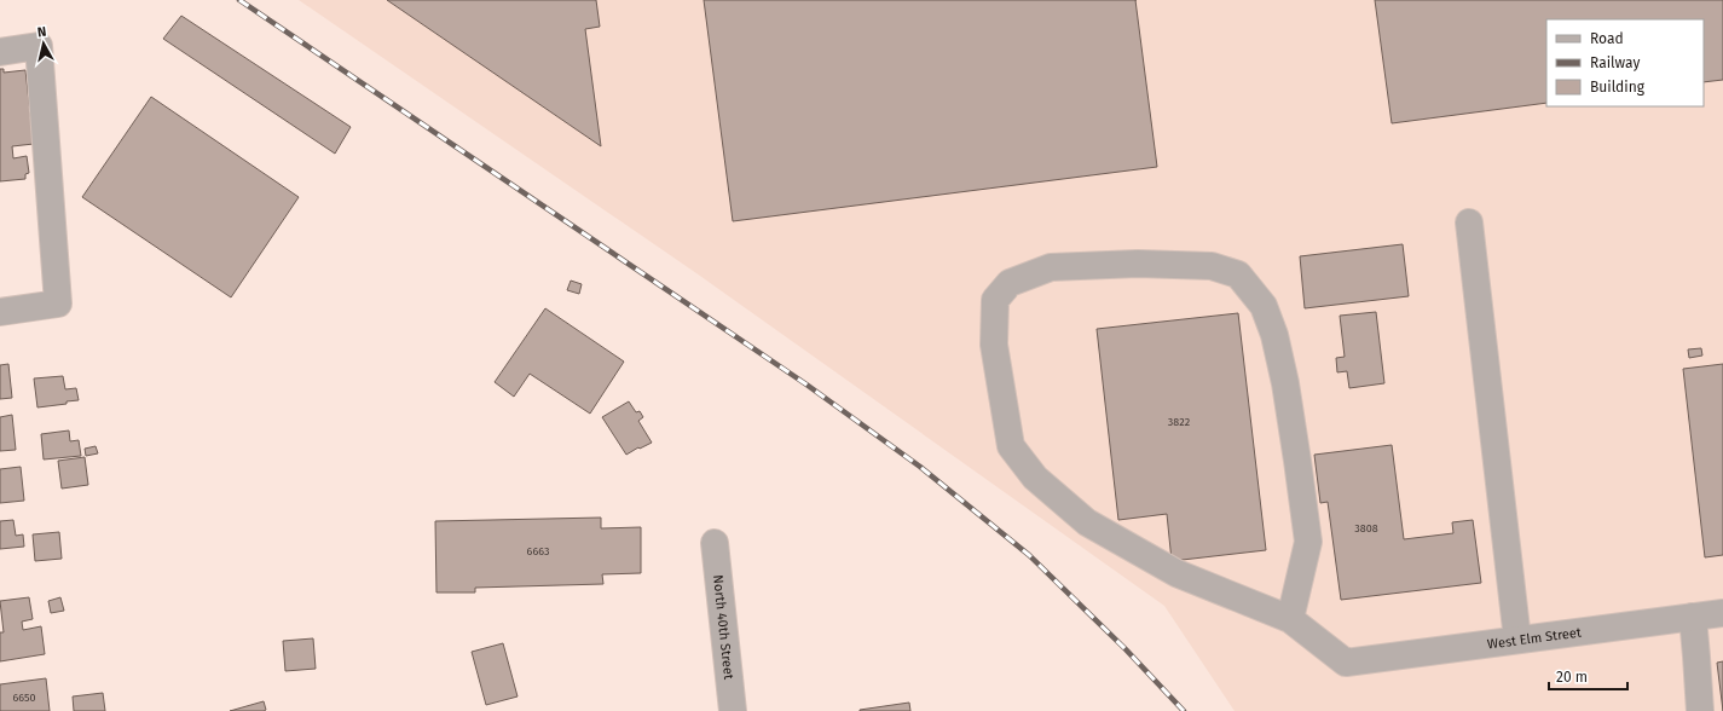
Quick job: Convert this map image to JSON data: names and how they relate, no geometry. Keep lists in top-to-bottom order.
{
  "streets": {
    "street": ["North 40th Street", "West Elm Street"]
  },
  "house_numbers": [
    "3822",
    "3808",
    "6663",
    "6650"
  ],
  "legend": ["Road", "Railway", "Building"],
  "scale_bar": "20 m",
  "north": "top"
}
